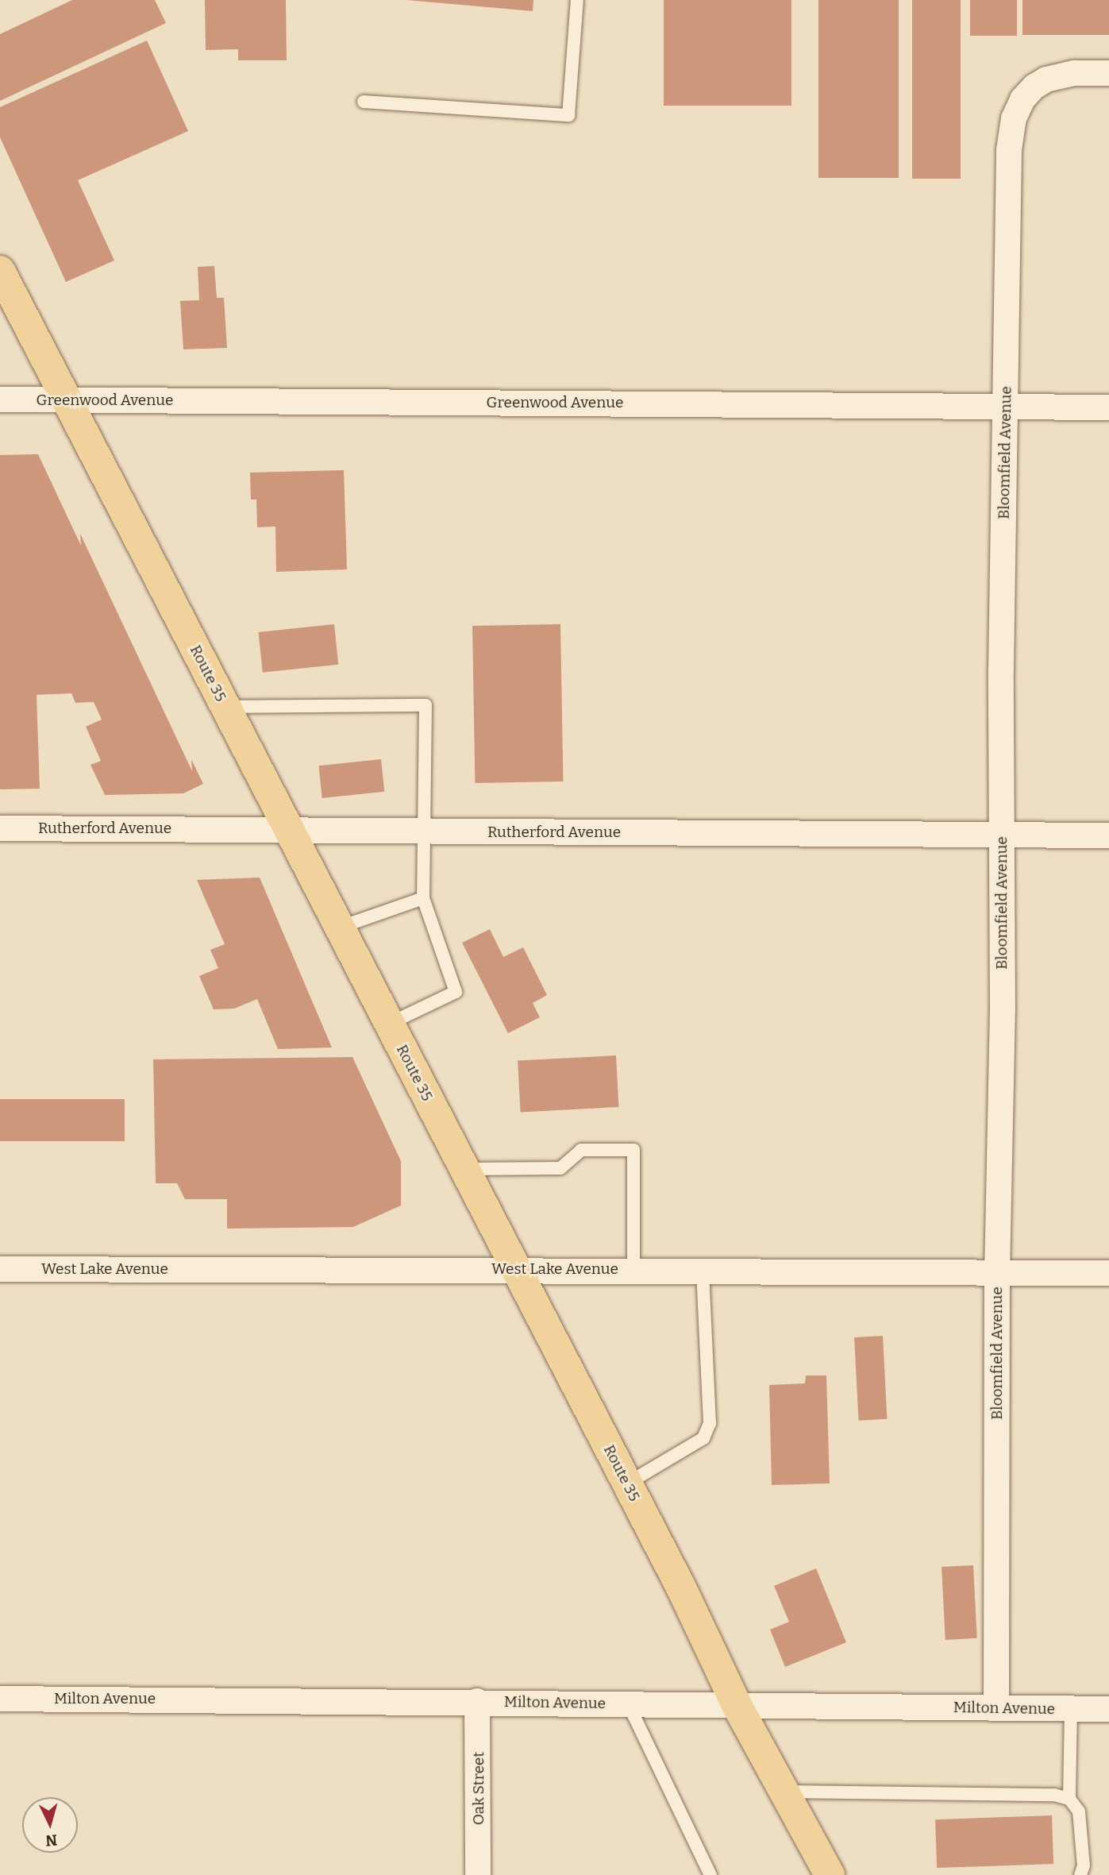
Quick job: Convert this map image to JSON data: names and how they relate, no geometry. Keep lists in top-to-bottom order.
{
  "streets": {
    "main road": ["Route 35"],
    "street": [
      "Greenwood Avenue",
      "Bloomfield Avenue",
      "Rutherford Avenue",
      "West Lake Avenue",
      "Milton Avenue",
      "Oak Street"
    ]
  },
  "crossings": [
    ["Greenwood Avenue", "Bloomfield Avenue"],
    ["Greenwood Avenue", "Route 35"],
    ["Bloomfield Avenue", "Rutherford Avenue"],
    ["Bloomfield Avenue", "West Lake Avenue"],
    ["Bloomfield Avenue", "Milton Avenue"],
    ["Route 35", "Rutherford Avenue"],
    ["Route 35", "West Lake Avenue"],
    ["Route 35", "Milton Avenue"],
    ["Milton Avenue", "Oak Street"]
  ],
  "north": "bottom"
}
